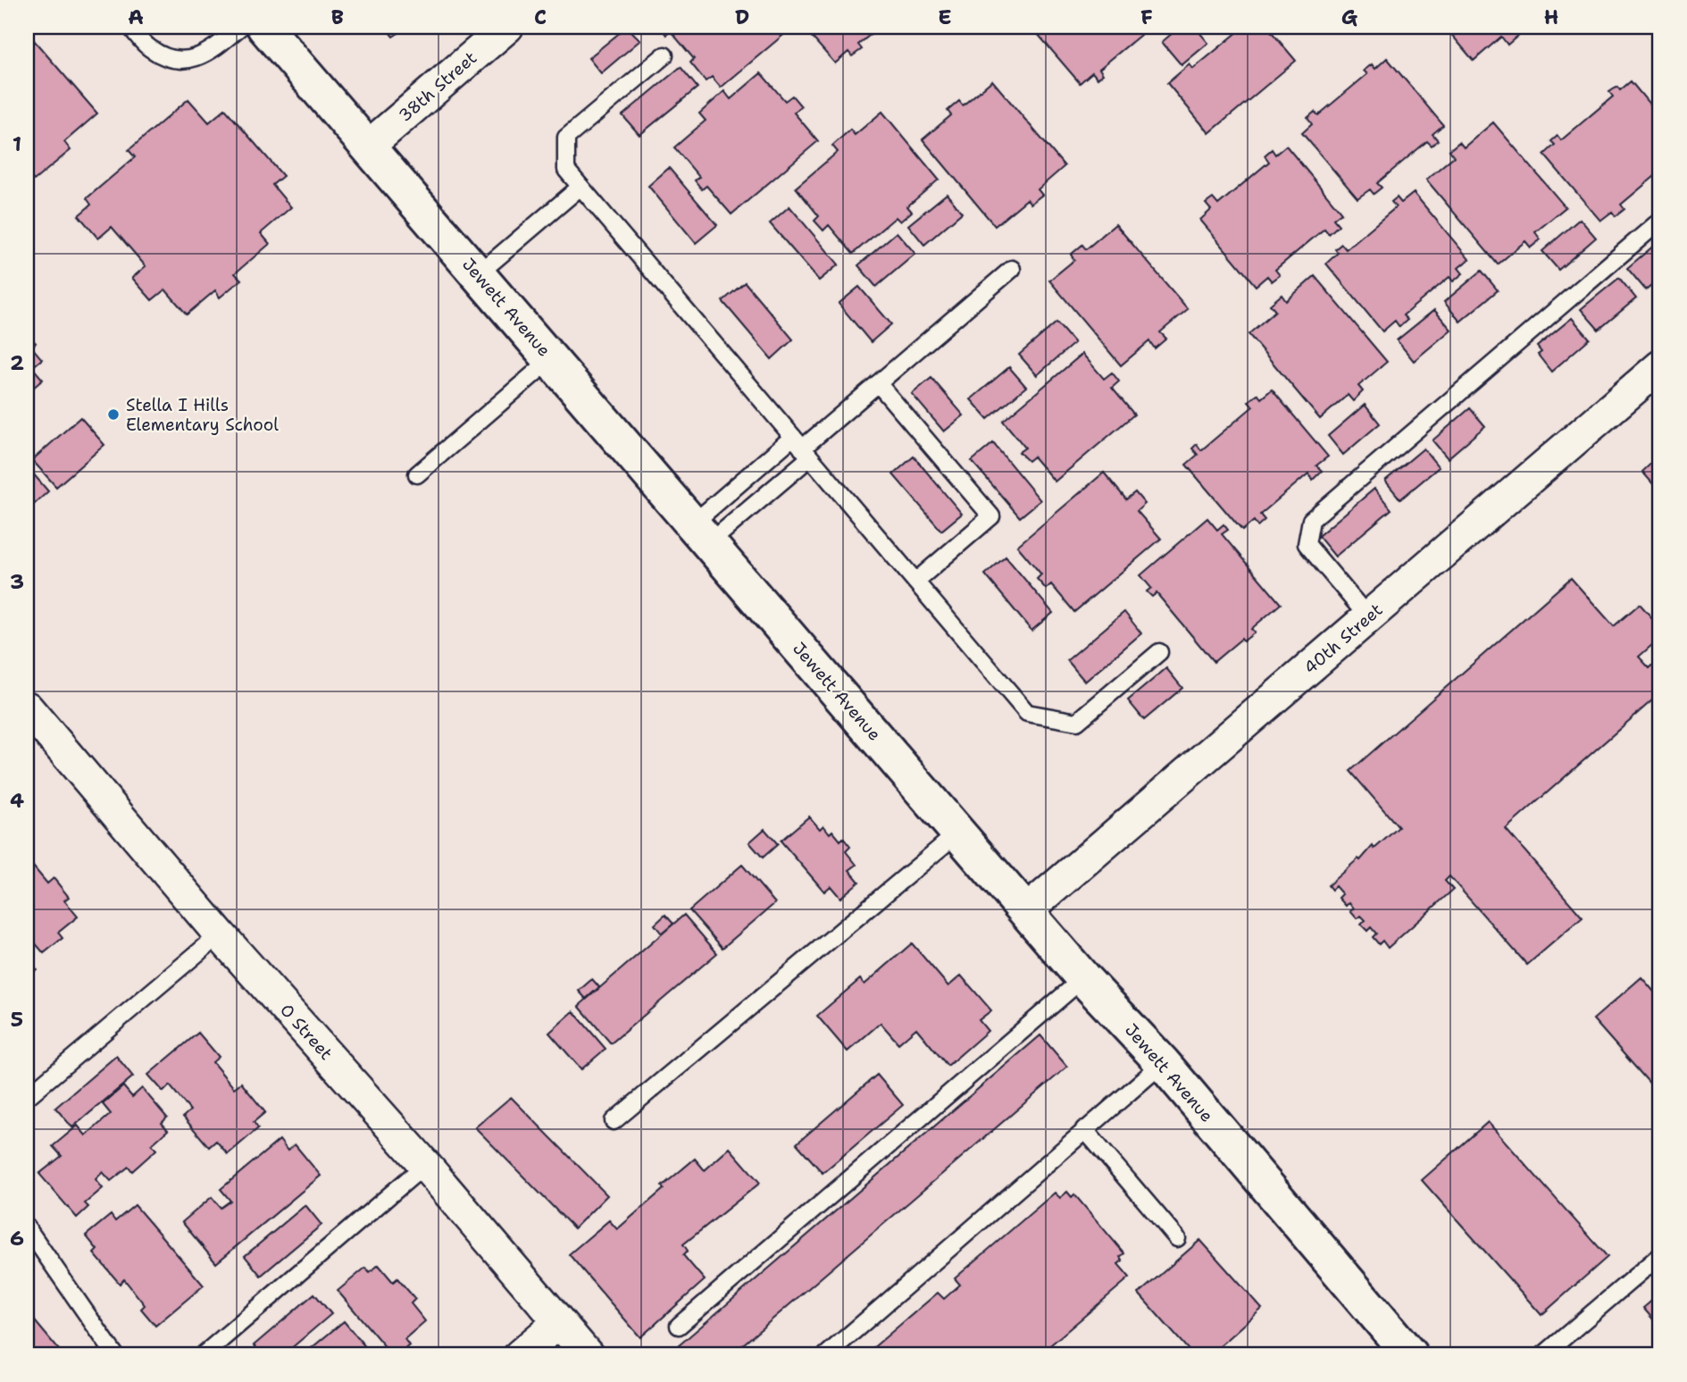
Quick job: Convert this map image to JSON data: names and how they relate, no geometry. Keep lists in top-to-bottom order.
{
  "streets": {
    "street": [
      "38th Street",
      "Jewett Avenue",
      "40th Street",
      "O Street"
    ]
  },
  "crossings": [
    ["38th Street", "Jewett Avenue"],
    ["Jewett Avenue", "40th Street"]
  ],
  "places": ["Stella I Hills Elementary School"],
  "grid": {
    "columns": [
      "A",
      "B",
      "C",
      "D",
      "E",
      "F",
      "G",
      "H"
    ],
    "rows": [
      "1",
      "2",
      "3",
      "4",
      "5",
      "6"
    ]
  }
}
